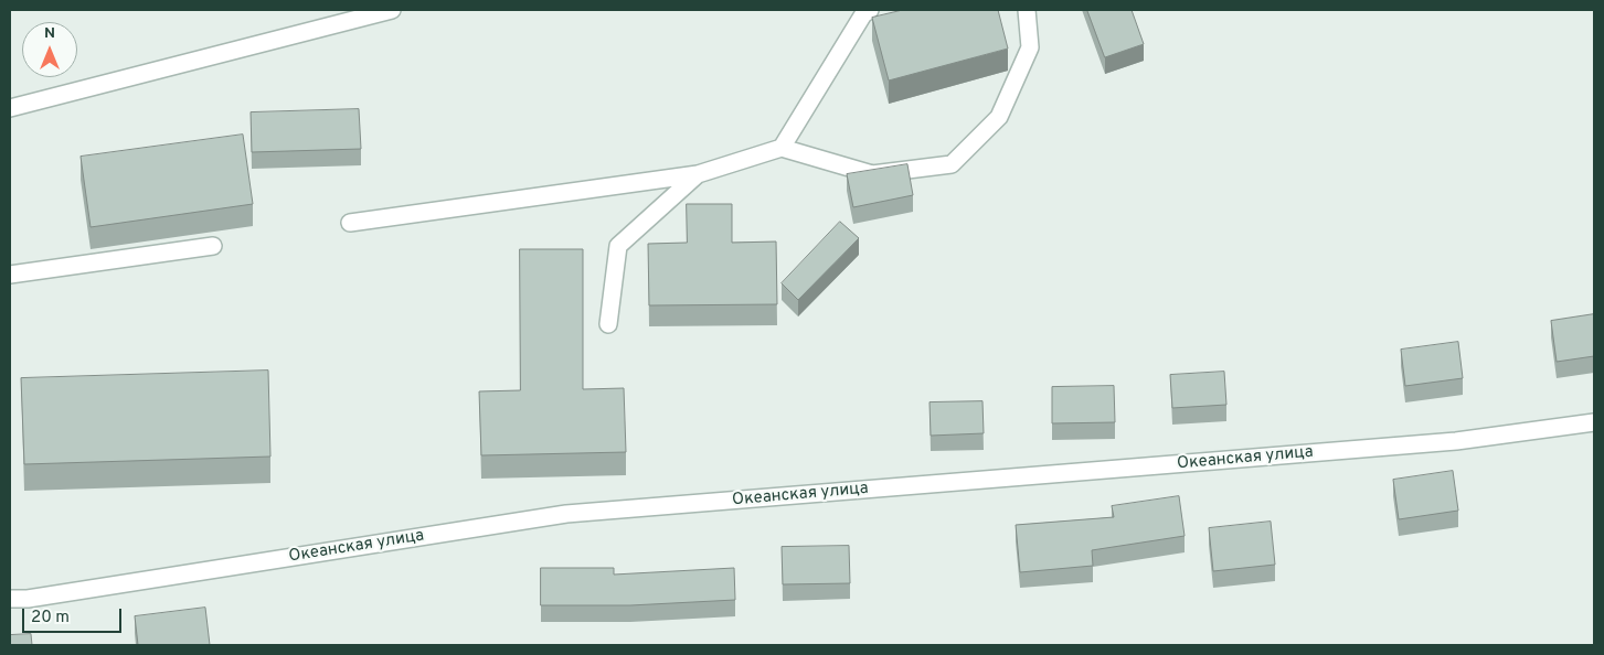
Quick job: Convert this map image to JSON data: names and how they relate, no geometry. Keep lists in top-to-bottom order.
{
  "streets": {
    "street": ["Океанская улица"]
  },
  "scale_bar": "20 m",
  "north": "top"
}
